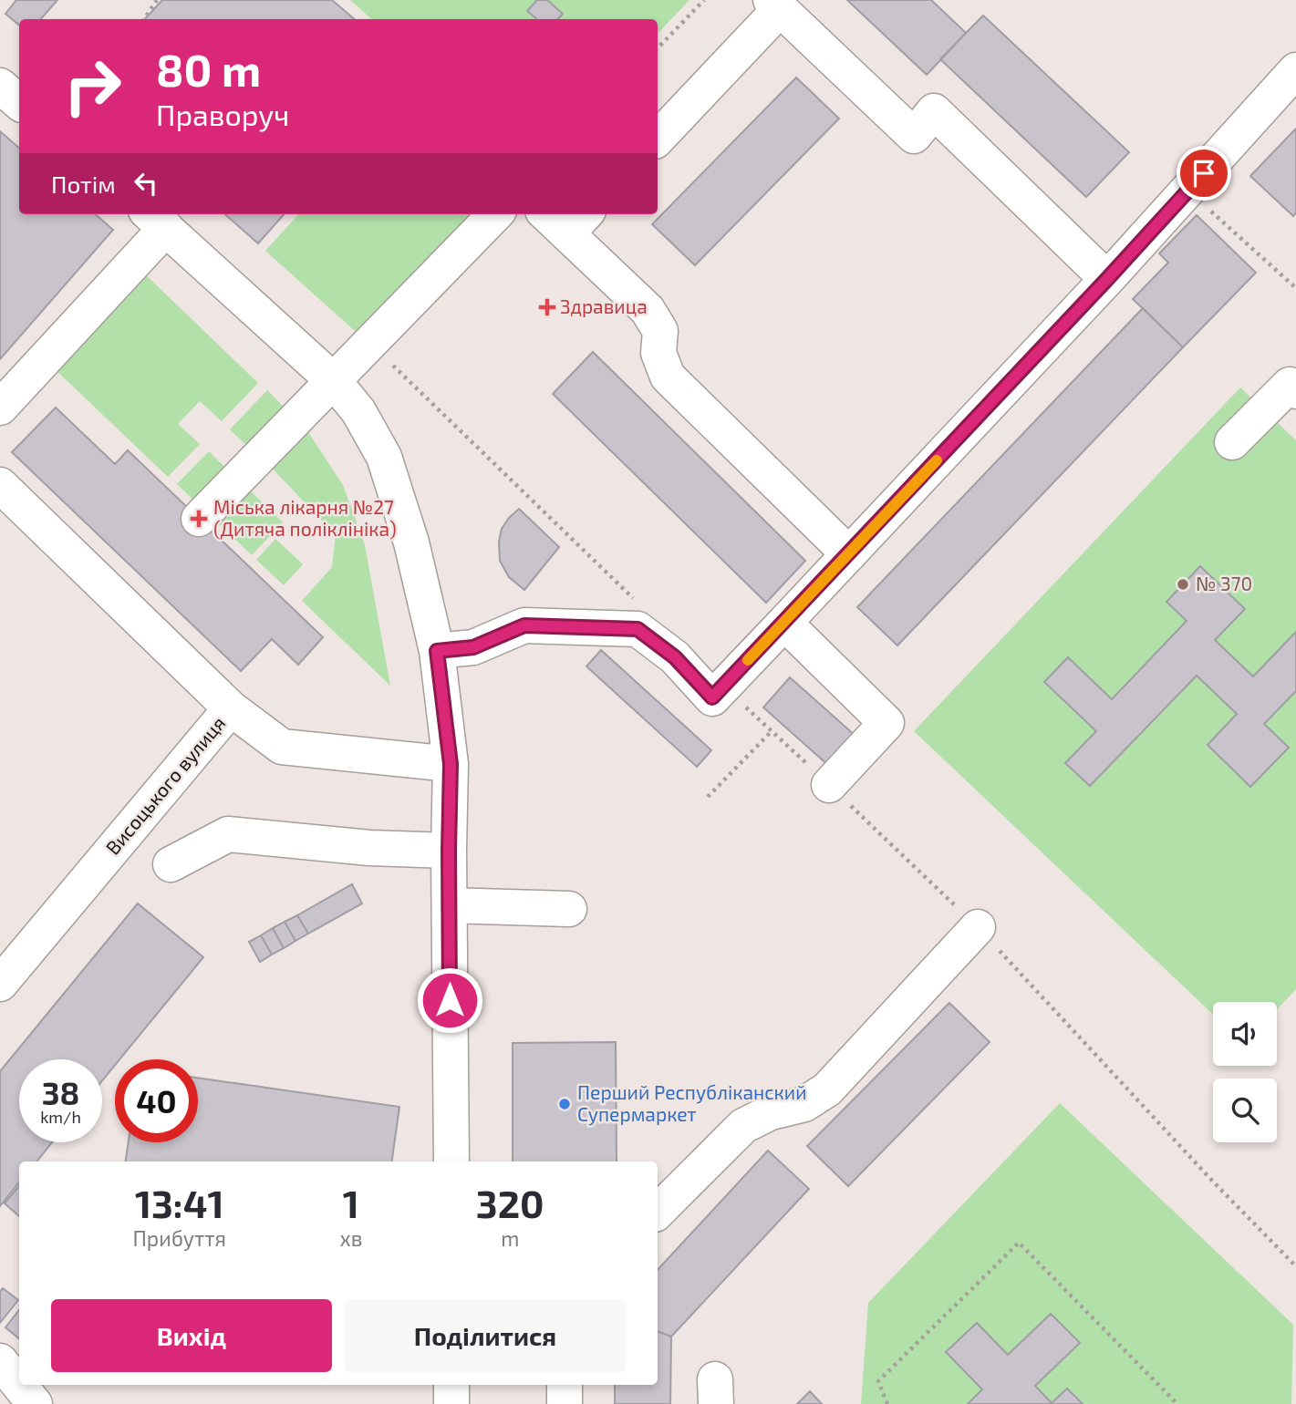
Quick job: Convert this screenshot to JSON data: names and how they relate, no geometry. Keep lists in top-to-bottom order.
{
  "streets": {
    "street": ["Висоцького вулиця"]
  },
  "places": {
    "health": ["Здравица", "Міська лікарня №27 (Дитяча поліклініка)"],
    "other": ["№ 370", "Перший Республiканский Супермаркет"]
  },
  "page": {
    "turn": ["80 m", "Праворуч"],
    "then": "Потім",
    "speed": "38 km/h",
    "limit": "40",
    "eta": [
      "13:41",
      "Прибуття",
      "1",
      "хв",
      "320",
      "m"
    ],
    "buttons": ["Вихід", "Поділитися"]
  }
}
